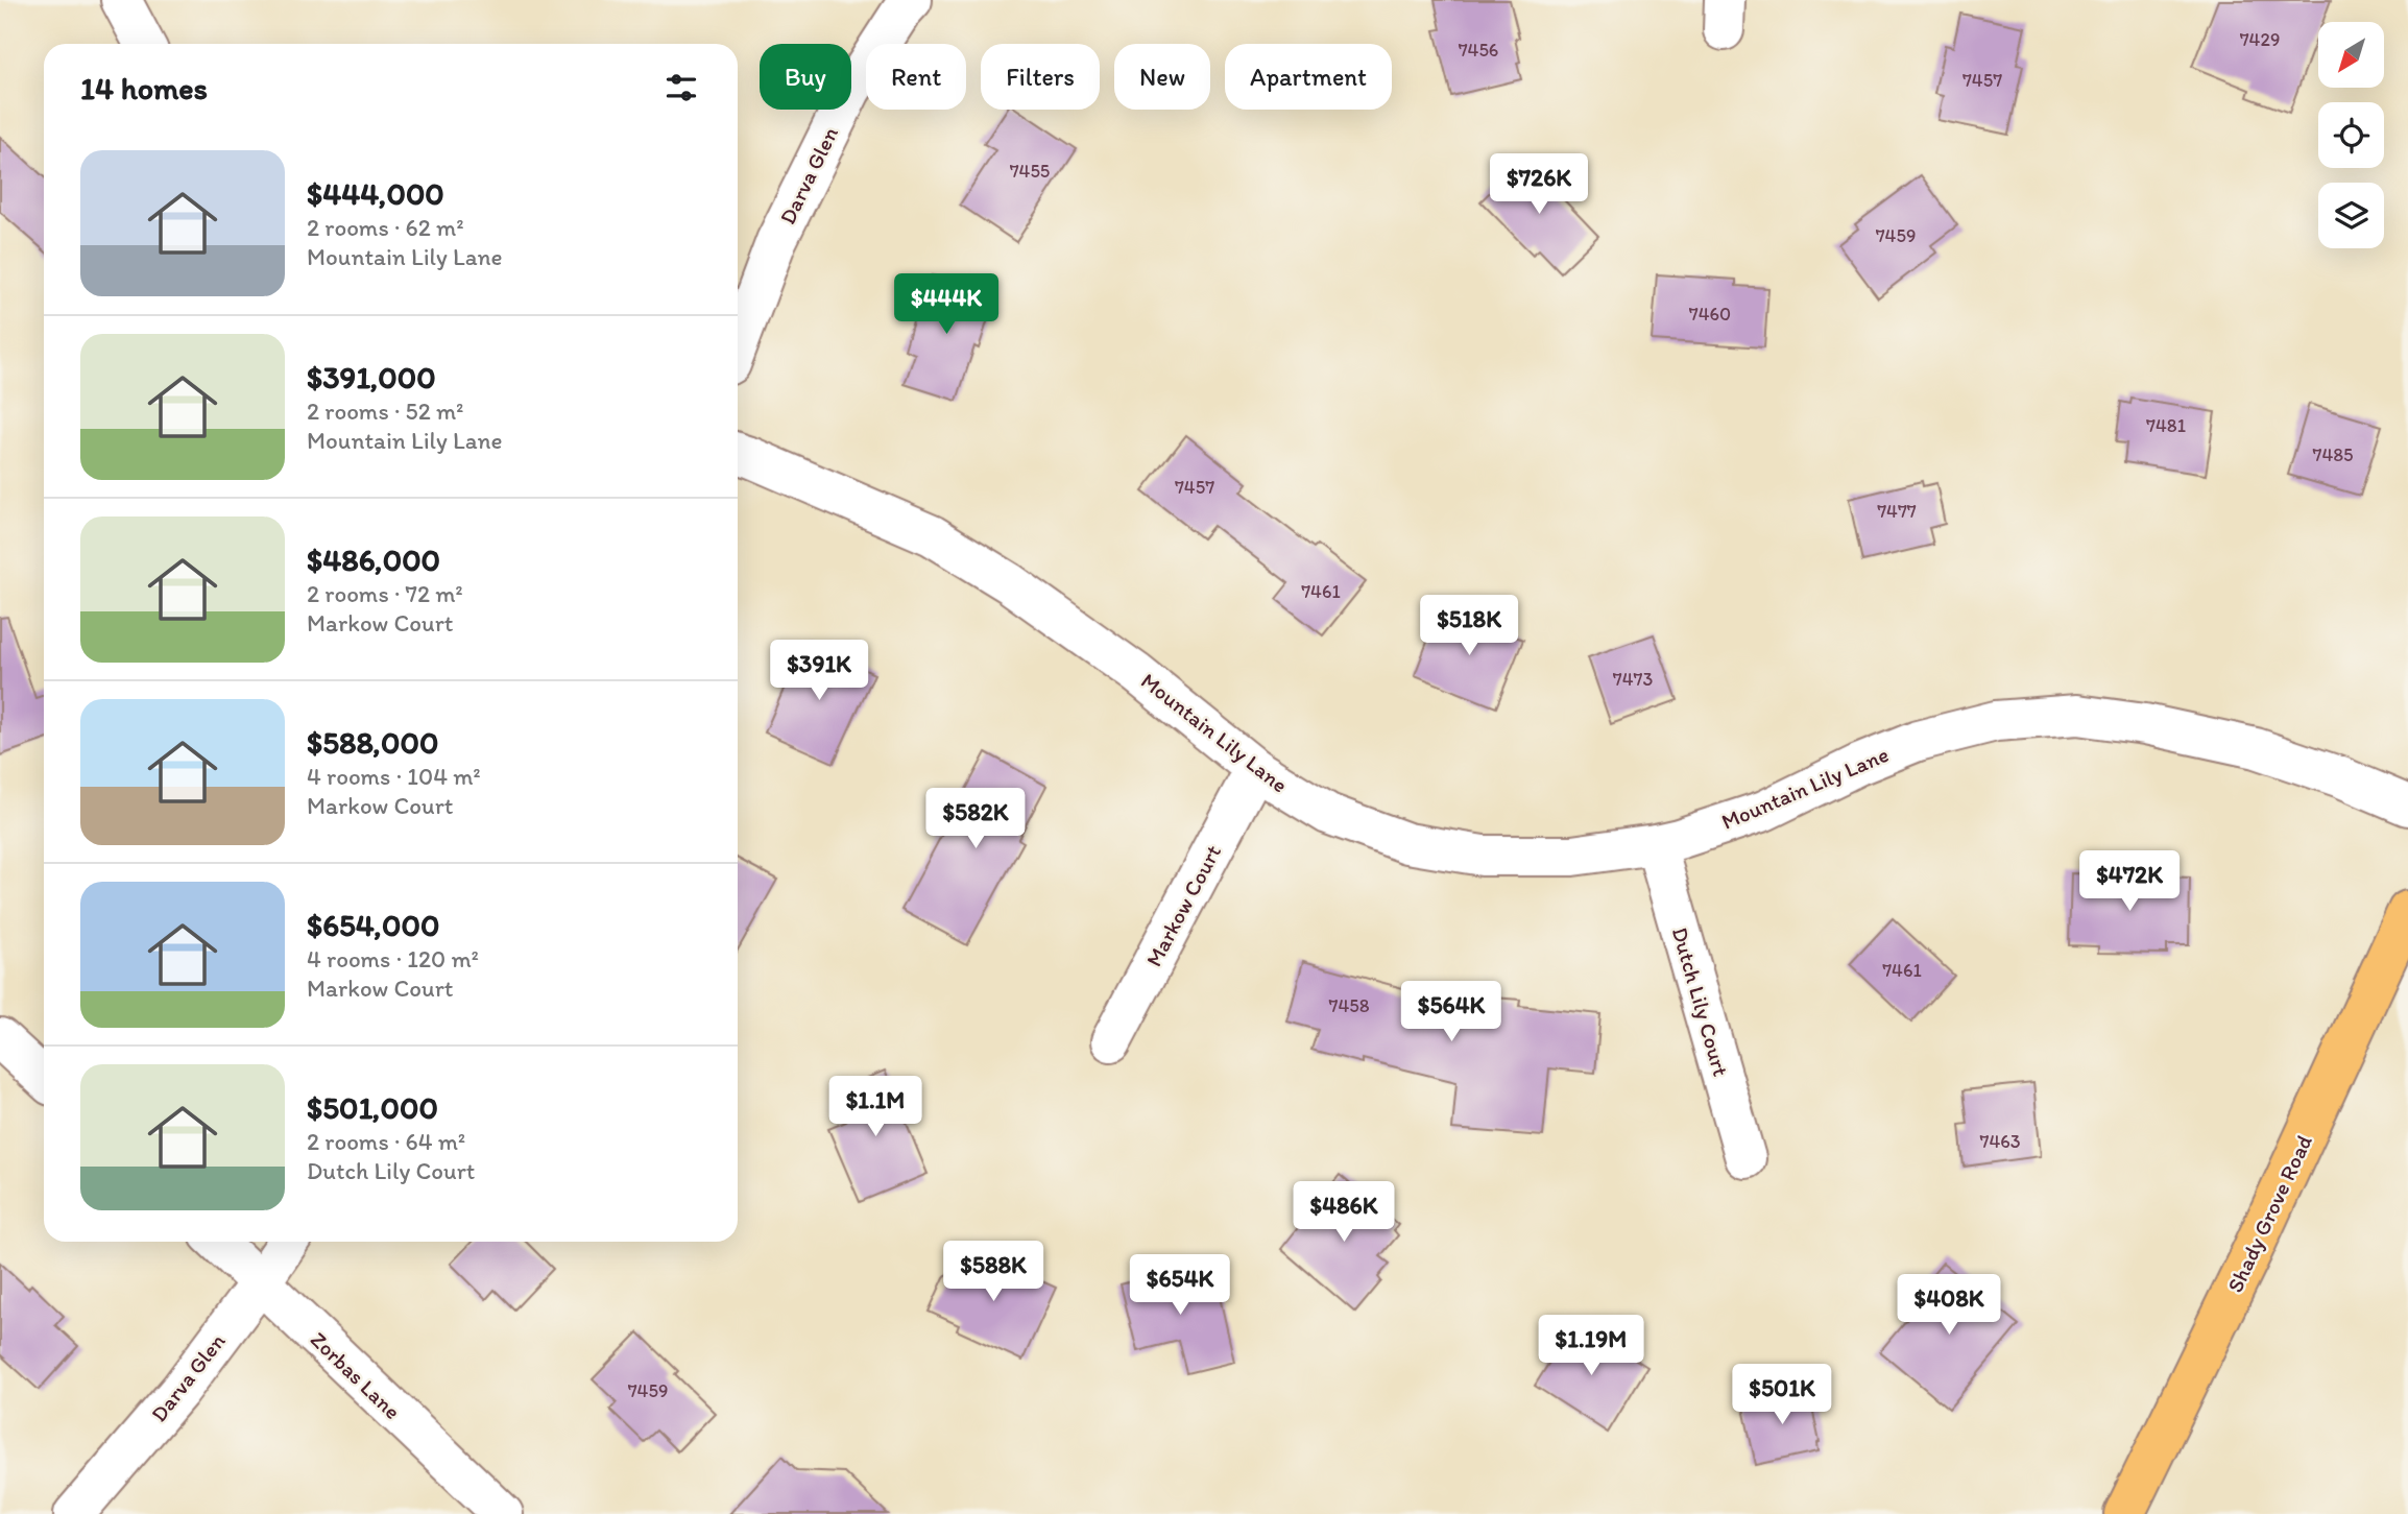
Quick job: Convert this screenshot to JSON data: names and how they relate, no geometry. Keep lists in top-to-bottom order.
{
  "streets": {
    "main road": ["Shady Grove Road"],
    "street": [
      "Darva Glen",
      "Mountain Lily Lane",
      "Markow Court",
      "Dutch Lily Court",
      "Zorbas Lane"
    ]
  },
  "crossings": [
    ["Darva Glen", "Zorbas Lane"],
    ["Mountain Lily Lane", "Markow Court"],
    ["Mountain Lily Lane", "Dutch Lily Court"]
  ],
  "house_numbers": [
    "7429",
    "7456",
    "7457",
    "7455",
    "7459",
    "7460",
    "7481",
    "7485",
    "7457",
    "7477",
    "7461",
    "7473",
    "7461",
    "7458",
    "7463",
    "7459"
  ],
  "north": "bottom left",
  "page": {
    "chip": [
      "Buy",
      "Rent",
      "Filters",
      "New",
      "Apartment"
    ],
    "heading": "14 homes",
    "list": [
      {
        "name": "$444,000",
        "note": "2 rooms · 62 m² · Mountain Lily Lane"
      },
      {
        "name": "$391,000",
        "note": "2 rooms · 52 m² · Mountain Lily Lane"
      },
      {
        "name": "$486,000",
        "note": "2 rooms · 72 m² · Markow Court"
      },
      {
        "name": "$588,000",
        "note": "4 rooms · 104 m² · Markow Court"
      },
      {
        "name": "$654,000",
        "note": "4 rooms · 120 m² · Markow Court"
      },
      {
        "name": "$501,000",
        "note": "2 rooms · 64 m² · Dutch Lily Court"
      }
    ],
    "price": [
      "$726K",
      "$444K",
      "$518K",
      "$391K",
      "$582K",
      "$472K",
      "$564K",
      "$1.1M",
      "$486K",
      "$588K",
      "$654K",
      "$408K",
      "$1.19M",
      "$501K"
    ]
  }
}
